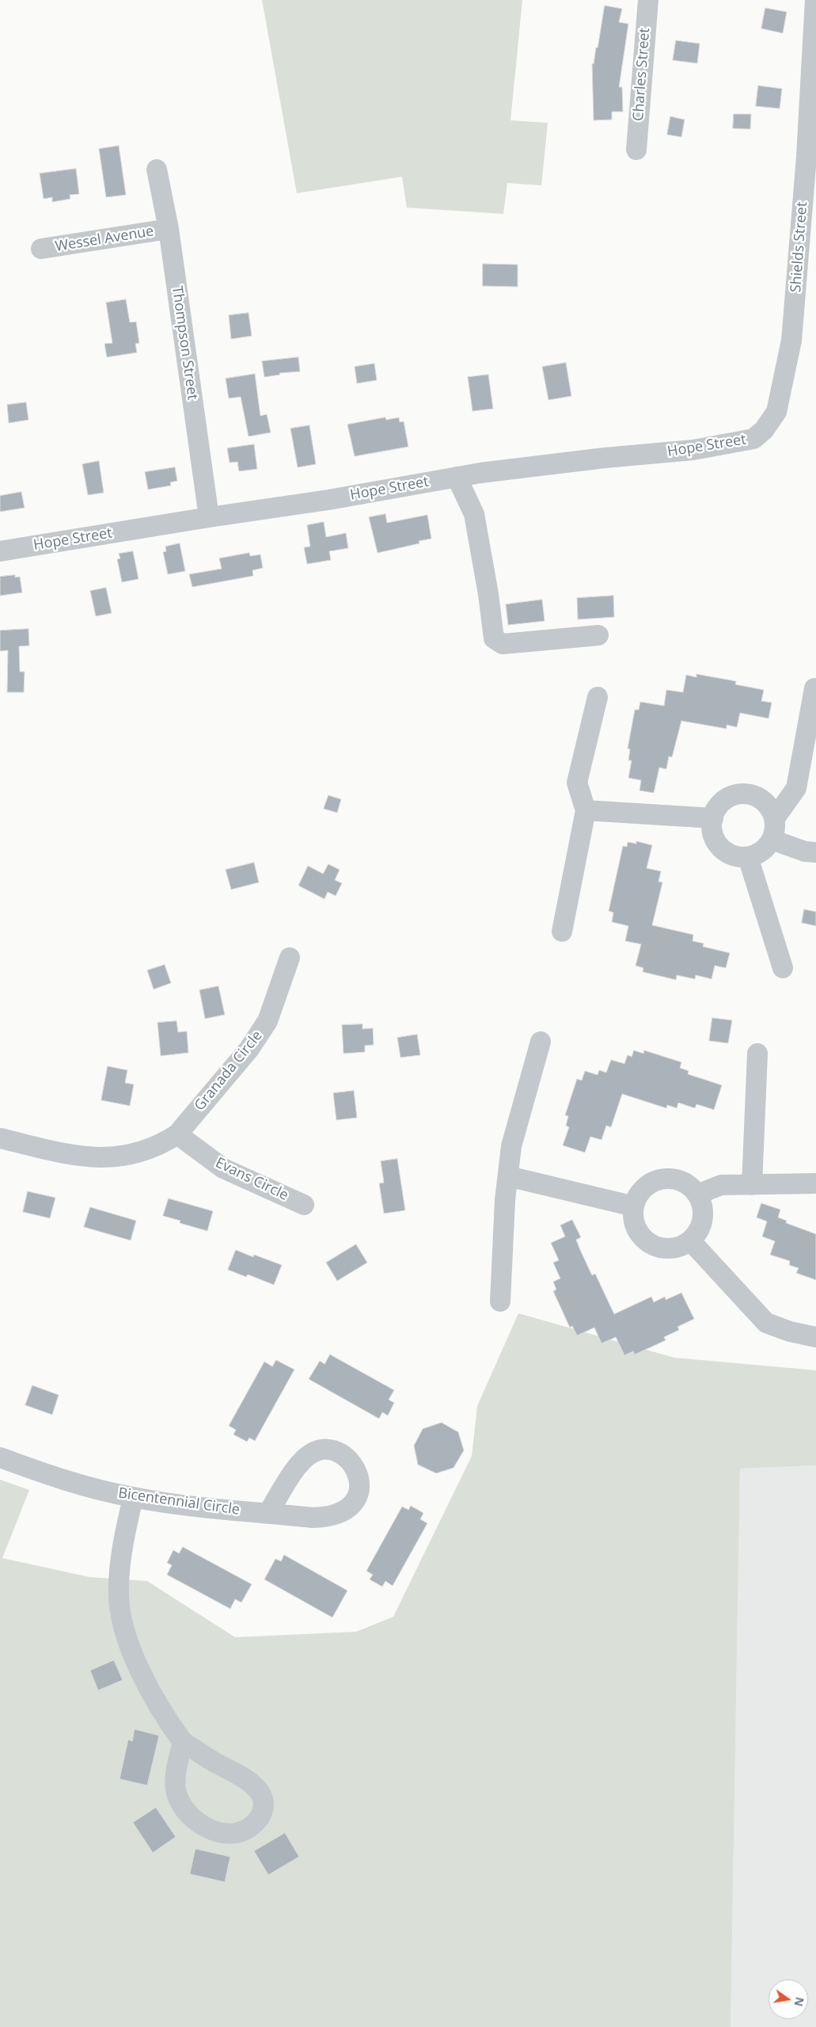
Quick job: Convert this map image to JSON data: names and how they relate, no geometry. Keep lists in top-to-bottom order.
{
  "streets": {
    "street": [
      "Charles Street",
      "Wessel Avenue",
      "Shields Street",
      "Thompson Street",
      "Hope Street",
      "Granada Circle",
      "Evans Circle",
      "Bicentennial Circle"
    ]
  },
  "crossings": [
    ["Wessel Avenue", "Thompson Street"],
    ["Shields Street", "Hope Street"],
    ["Thompson Street", "Hope Street"],
    ["Granada Circle", "Evans Circle"]
  ],
  "north": "right"
}
